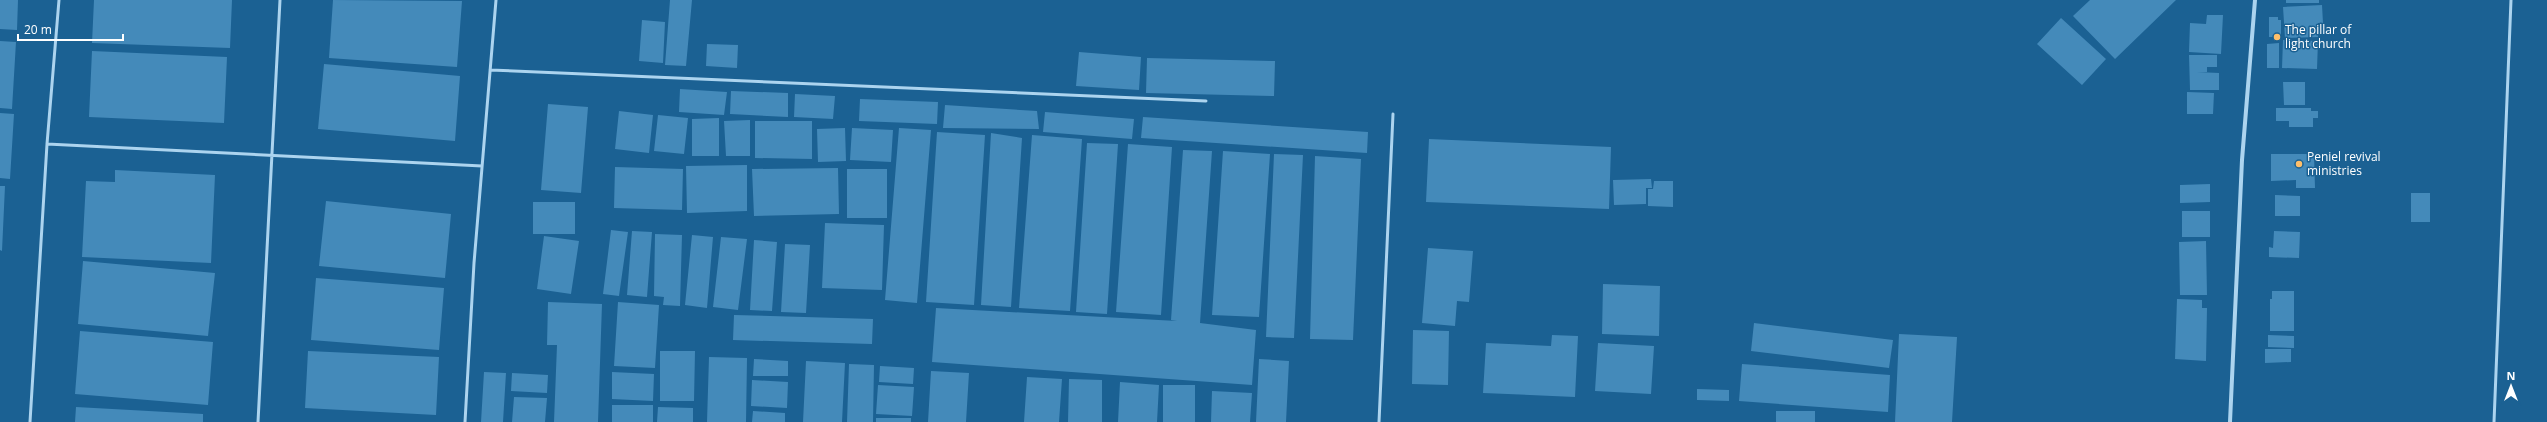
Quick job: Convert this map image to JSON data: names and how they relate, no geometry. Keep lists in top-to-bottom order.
{
  "places": ["The pillar of light church", "Peniel revival ministries"],
  "scale_bar": "20 m",
  "north": "top"
}
